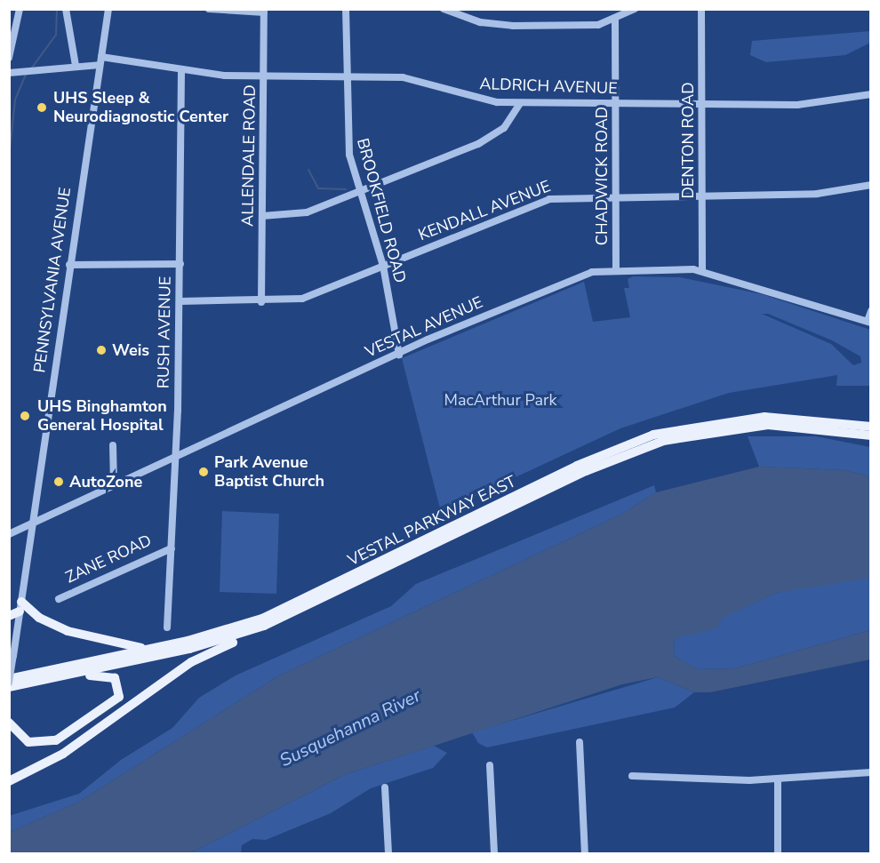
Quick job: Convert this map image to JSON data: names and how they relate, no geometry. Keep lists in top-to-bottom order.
{
  "streets": {
    "main road": ["VESTAL PARKWAY EAST"],
    "street": [
      "ALDRICH AVENUE",
      "DENTON ROAD",
      "ALLENDALE ROAD",
      "CHADWICK ROAD",
      "BROOKFIELD ROAD",
      "KENDALL AVENUE",
      "PENNSYLVANIA AVENUE",
      "VESTAL AVENUE",
      "RUSH AVENUE",
      "ZANE ROAD"
    ]
  },
  "crossings": [
    ["ALDRICH AVENUE", "DENTON ROAD"],
    ["ALDRICH AVENUE", "ALLENDALE ROAD"],
    ["ALDRICH AVENUE", "CHADWICK ROAD"],
    ["ALDRICH AVENUE", "BROOKFIELD ROAD"],
    ["ALDRICH AVENUE", "PENNSYLVANIA AVENUE"],
    ["ALDRICH AVENUE", "RUSH AVENUE"],
    ["DENTON ROAD", "KENDALL AVENUE"],
    ["DENTON ROAD", "VESTAL AVENUE"],
    ["ALLENDALE ROAD", "KENDALL AVENUE"],
    ["CHADWICK ROAD", "KENDALL AVENUE"],
    ["CHADWICK ROAD", "VESTAL AVENUE"],
    ["BROOKFIELD ROAD", "KENDALL AVENUE"],
    ["BROOKFIELD ROAD", "VESTAL AVENUE"],
    ["KENDALL AVENUE", "RUSH AVENUE"],
    ["PENNSYLVANIA AVENUE", "VESTAL AVENUE"],
    ["PENNSYLVANIA AVENUE", "VESTAL PARKWAY EAST"],
    ["VESTAL AVENUE", "RUSH AVENUE"],
    ["RUSH AVENUE", "ZANE ROAD"]
  ],
  "water": ["Susquehanna River"],
  "parks": ["MacArthur Park"],
  "places": [
    "UHS Sleep & Neurodiagnostic Center",
    "Weis",
    "UHS Binghamton General Hospital",
    "Park Avenue Baptist Church",
    "AutoZone"
  ]
}
